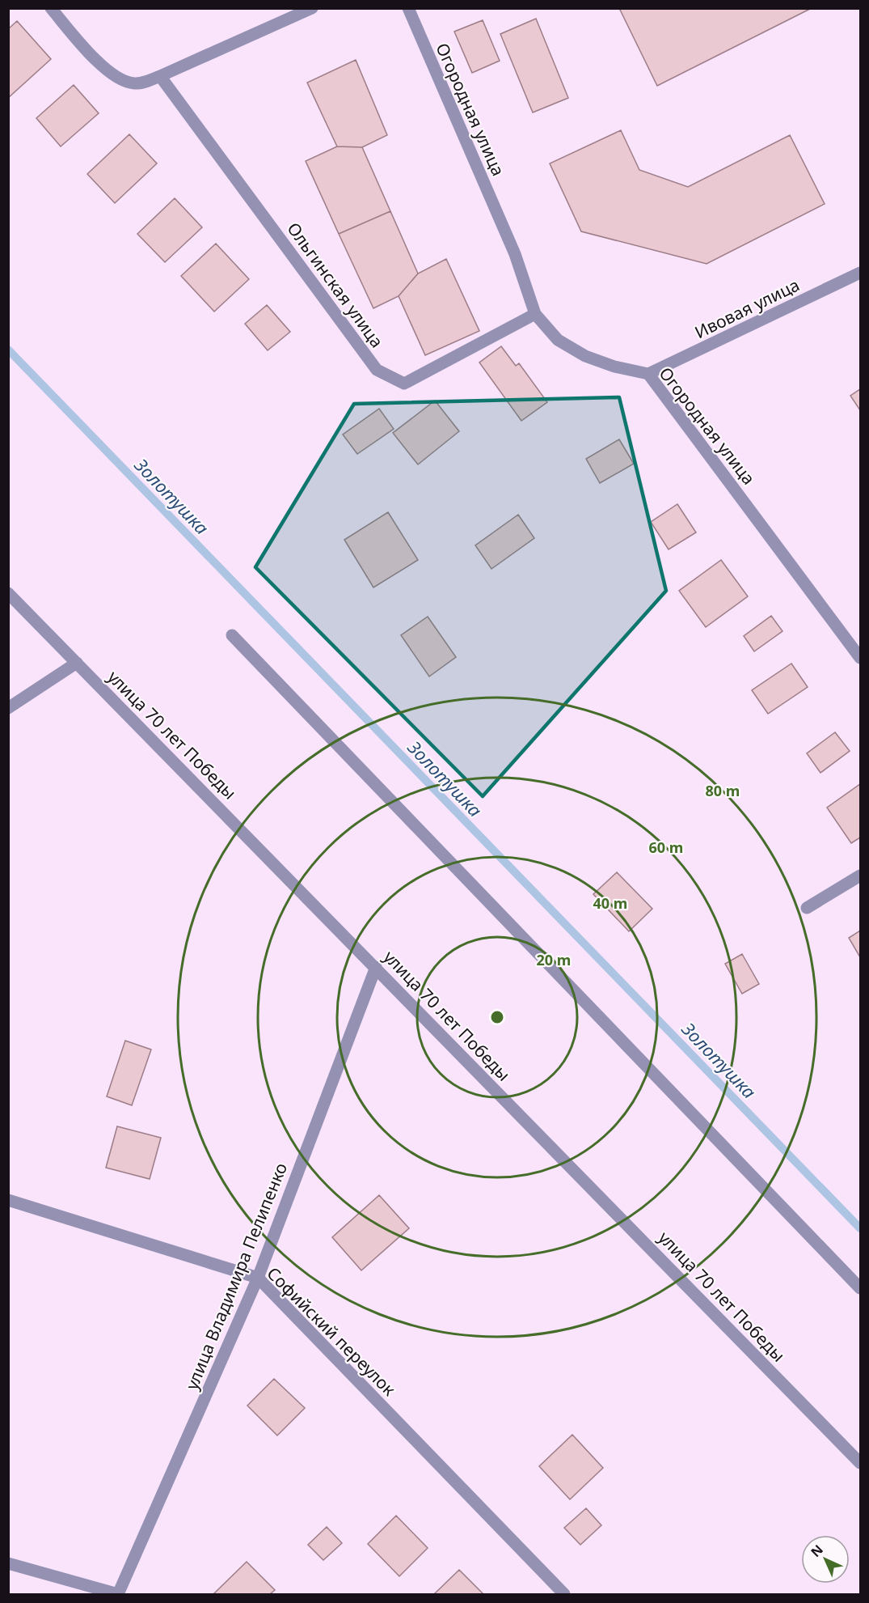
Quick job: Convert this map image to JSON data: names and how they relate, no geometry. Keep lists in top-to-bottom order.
{
  "streets": {
    "street": [
      "Огородная улица",
      "Ольгинская улица",
      "Ивовая улица",
      "улица 70 лет Победы",
      "улица Владимира Пелипенко",
      "Софийский переулок"
    ]
  },
  "crossings": [
    ["Огородная улица", "Ольгинская улица"],
    ["Огородная улица", "Ивовая улица"],
    ["улица 70 лет Победы", "улица Владимира Пелипенко"],
    ["улица Владимира Пелипенко", "Софийский переулок"]
  ],
  "water": ["Золотушка"],
  "north": "top left",
  "rings": [
    "80 m",
    "60 m",
    "40 m",
    "20 m"
  ]
}
